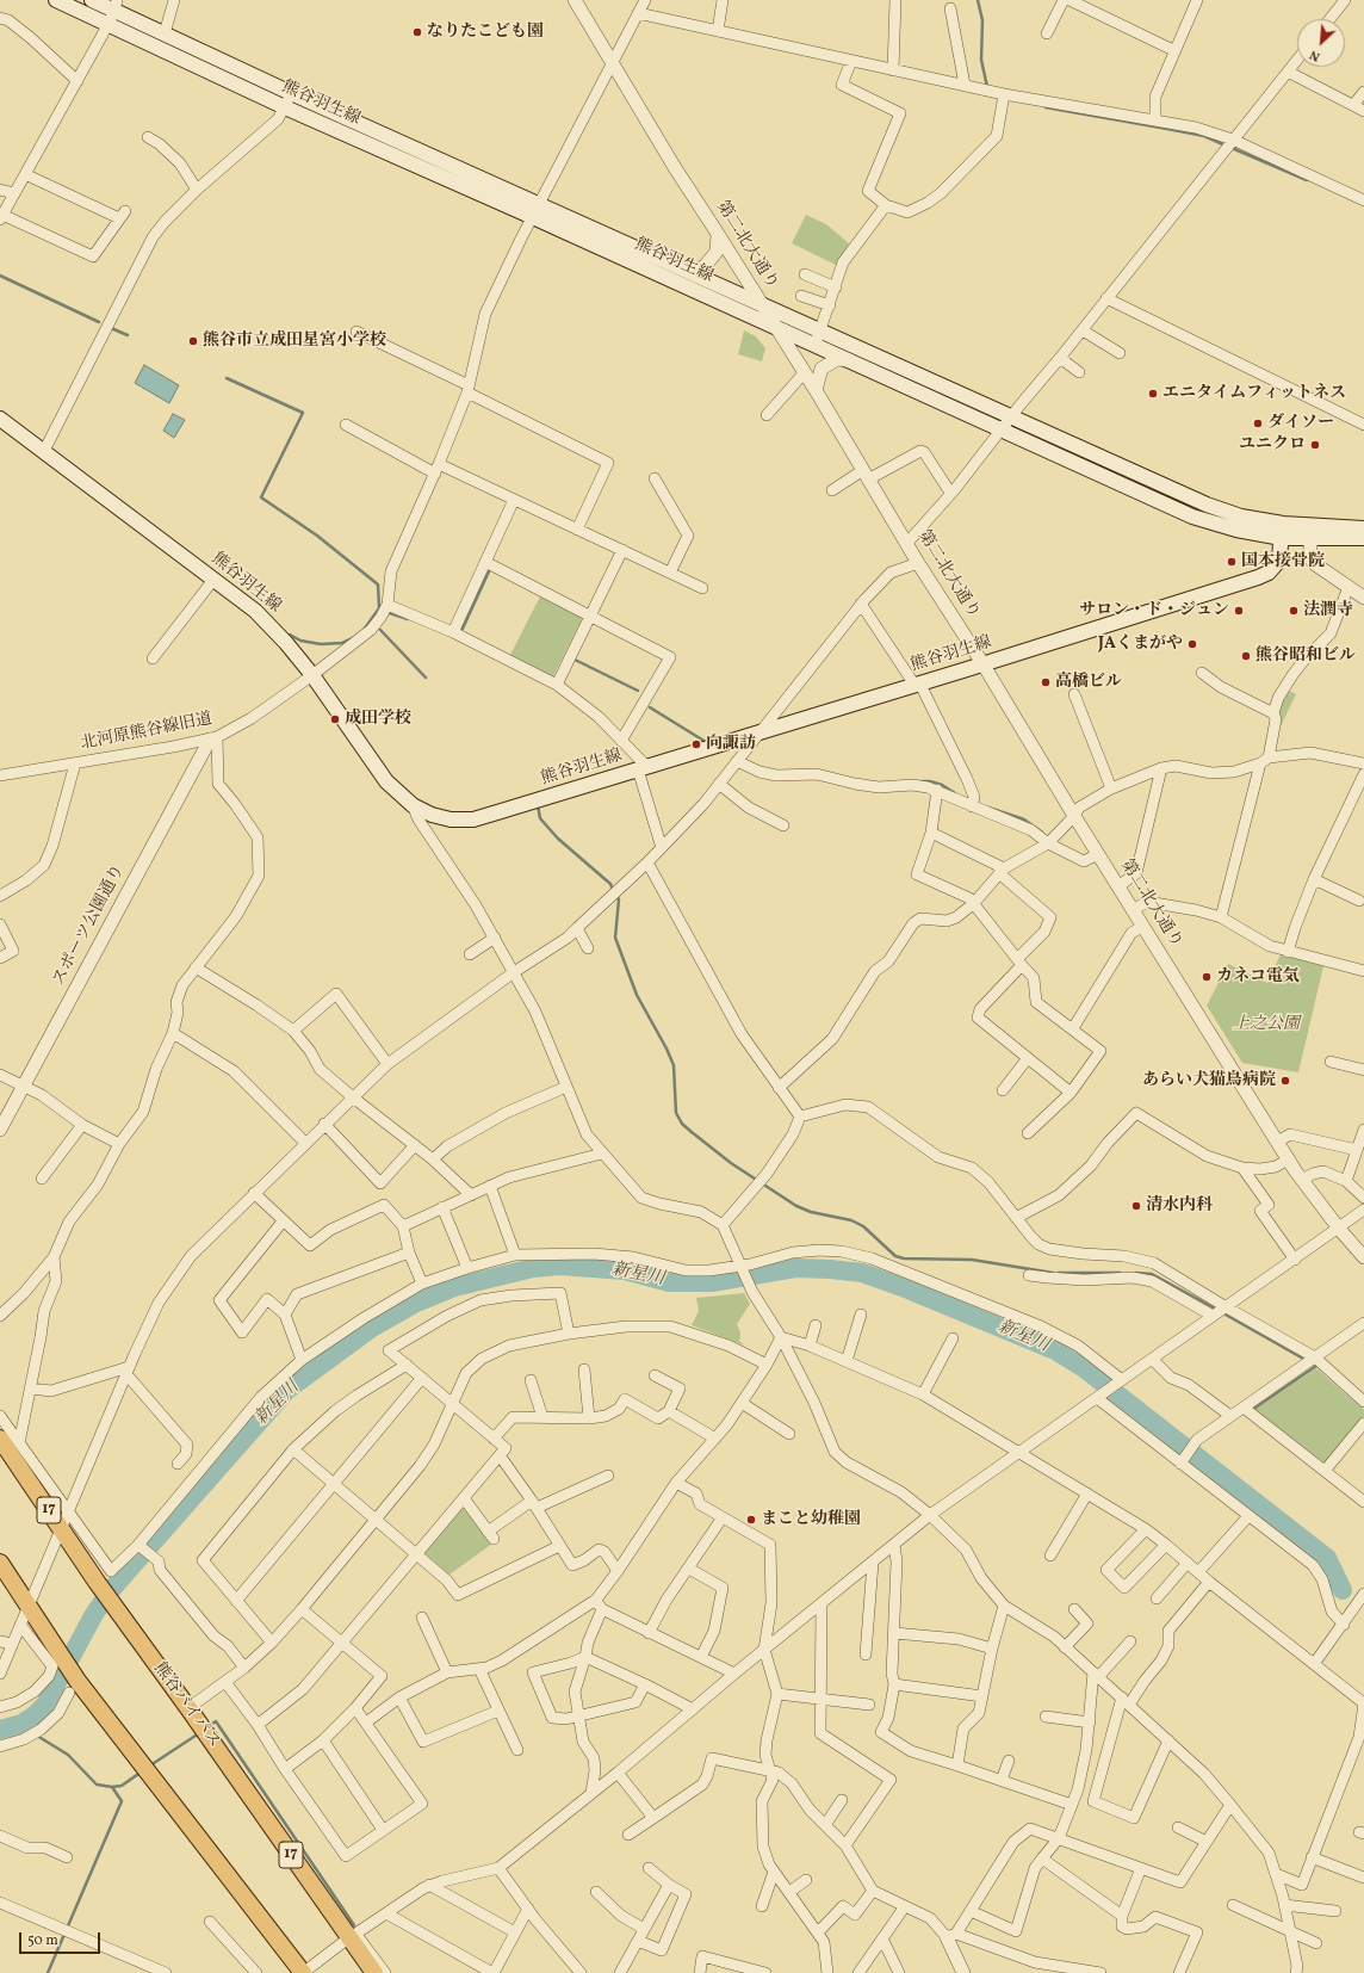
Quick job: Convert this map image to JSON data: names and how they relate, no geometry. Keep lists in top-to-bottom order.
{
  "streets": {
    "highway": ["17", "熊谷バイパス"],
    "main road": ["熊谷羽生線"],
    "street": ["第二北大通り", "北河原熊谷線旧道", "スポーツ公園通り"]
  },
  "crossings": [
    ["熊谷羽生線", "第二北大通り"],
    ["熊谷羽生線", "北河原熊谷線旧道"],
    ["北河原熊谷線旧道", "スポーツ公園通り"]
  ],
  "water": ["新星川"],
  "parks": ["上之公園"],
  "places": [
    "なりたこども園",
    "熊谷市立成田星宮小学校",
    "エニタイムフィットネス",
    "ダイソー",
    "ユニクロ",
    "国本接骨院",
    "サロン・ド・ジュン",
    "法潤寺",
    "JAくまがや",
    "熊谷昭和ビル",
    "高橋ビル",
    "成田学校",
    "向諏訪",
    "カネコ電気",
    "あらい犬猫鳥病院",
    "清水内科",
    "まこと幼稚園"
  ],
  "scale_bar": "50 m",
  "north": "bottom left"
}
